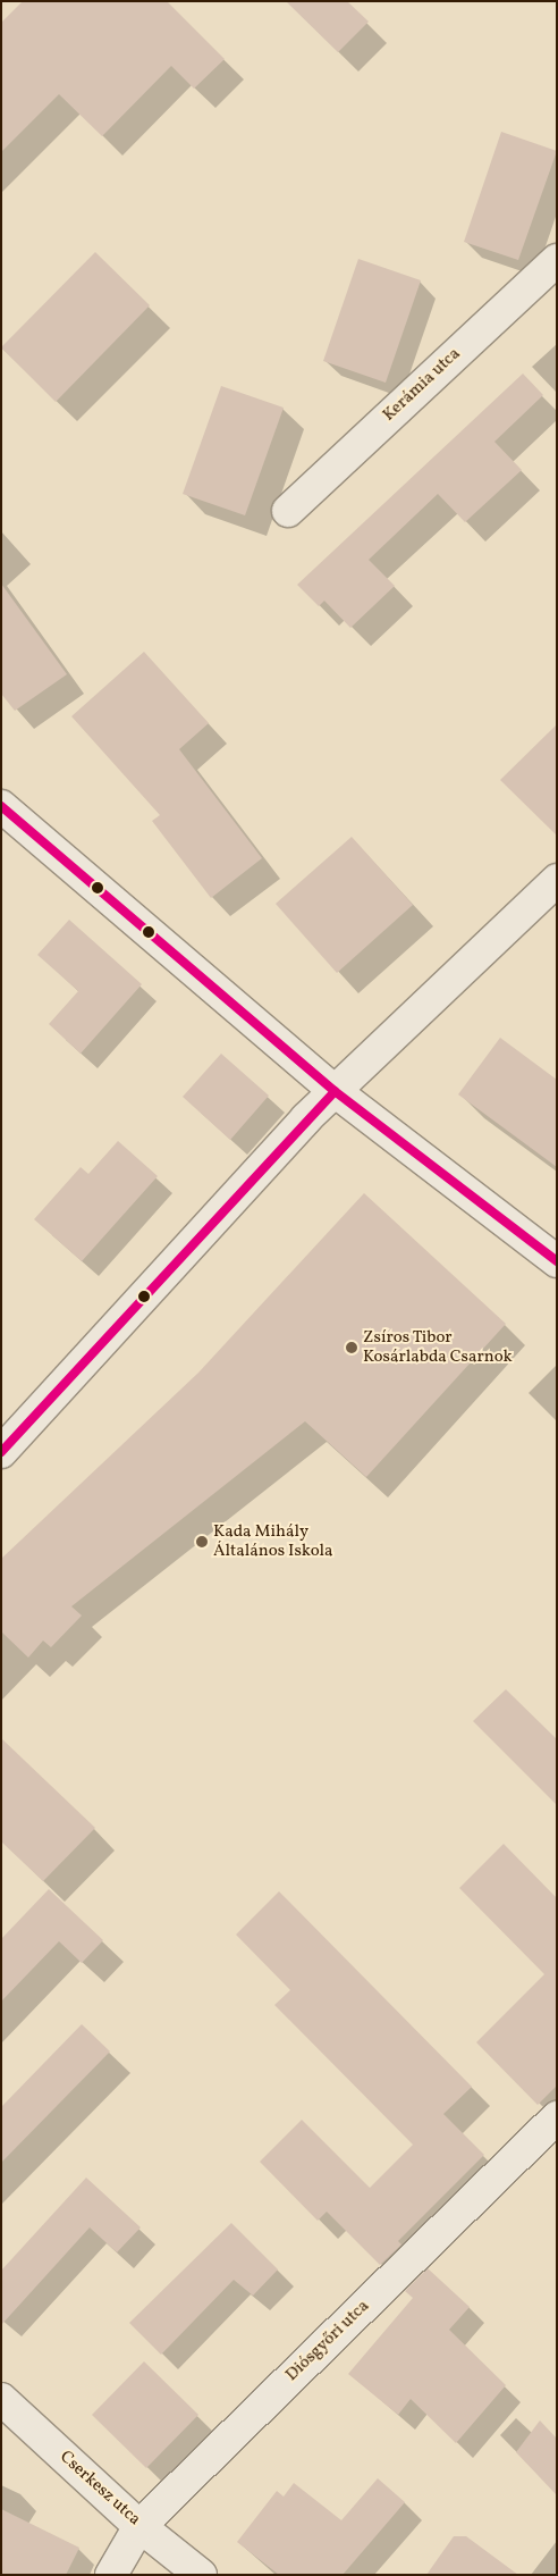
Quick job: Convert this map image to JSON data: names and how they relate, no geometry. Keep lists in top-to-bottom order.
{
  "streets": {
    "street": ["Kerámia utca", "Diósgyőri utca", "Cserkesz utca"]
  },
  "crossings": [
    ["Diósgyőri utca", "Cserkesz utca"]
  ],
  "places": ["Zsíros Tibor Kosárlabda Csarnok", "Kada Mihály Általános Iskola"]
}
